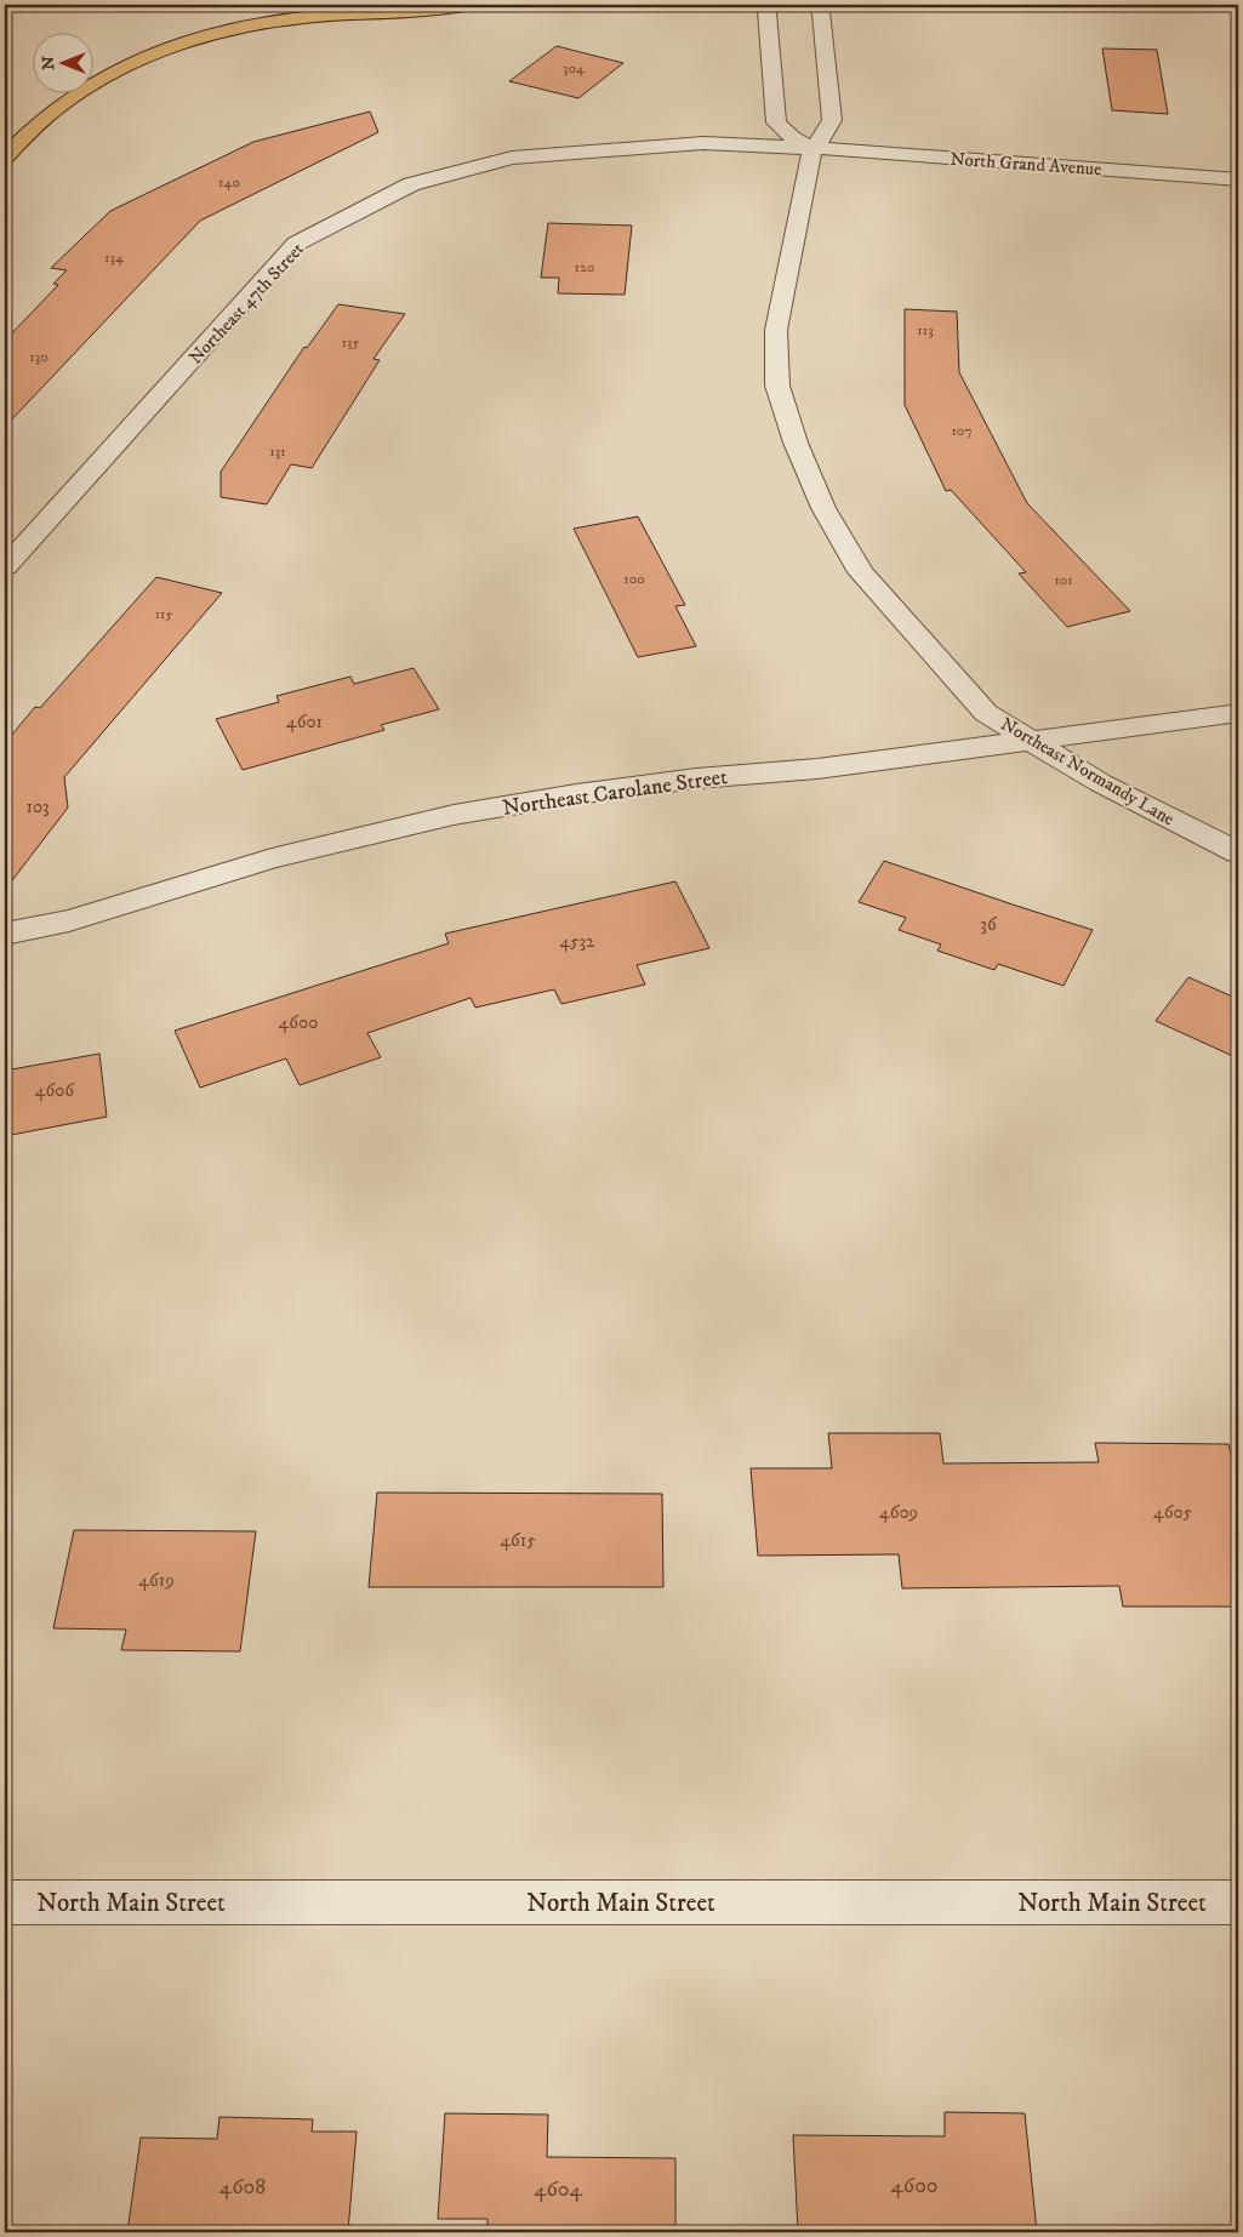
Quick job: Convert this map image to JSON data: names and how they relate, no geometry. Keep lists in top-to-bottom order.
{
  "streets": {
    "street": [
      "North Grand Avenue",
      "Northeast 47th Street",
      "Northeast Normandy Lane",
      "Northeast Carolane Street",
      "North Main Street"
    ]
  },
  "crossings": [
    ["North Grand Avenue", "Northeast 47th Street"],
    ["North Grand Avenue", "Northeast Normandy Lane"],
    ["Northeast 47th Street", "Northeast Normandy Lane"],
    ["Northeast Normandy Lane", "Northeast Carolane Street"]
  ],
  "house_numbers": [
    "304",
    "140",
    "134",
    "120",
    "113",
    "135",
    "130",
    "107",
    "131",
    "100",
    "101",
    "115",
    "4601",
    "103",
    "36",
    "4532",
    "4600",
    "4606",
    "4609",
    "4605",
    "4615",
    "4619",
    "4600",
    "4608",
    "4604"
  ],
  "north": "left"
}
